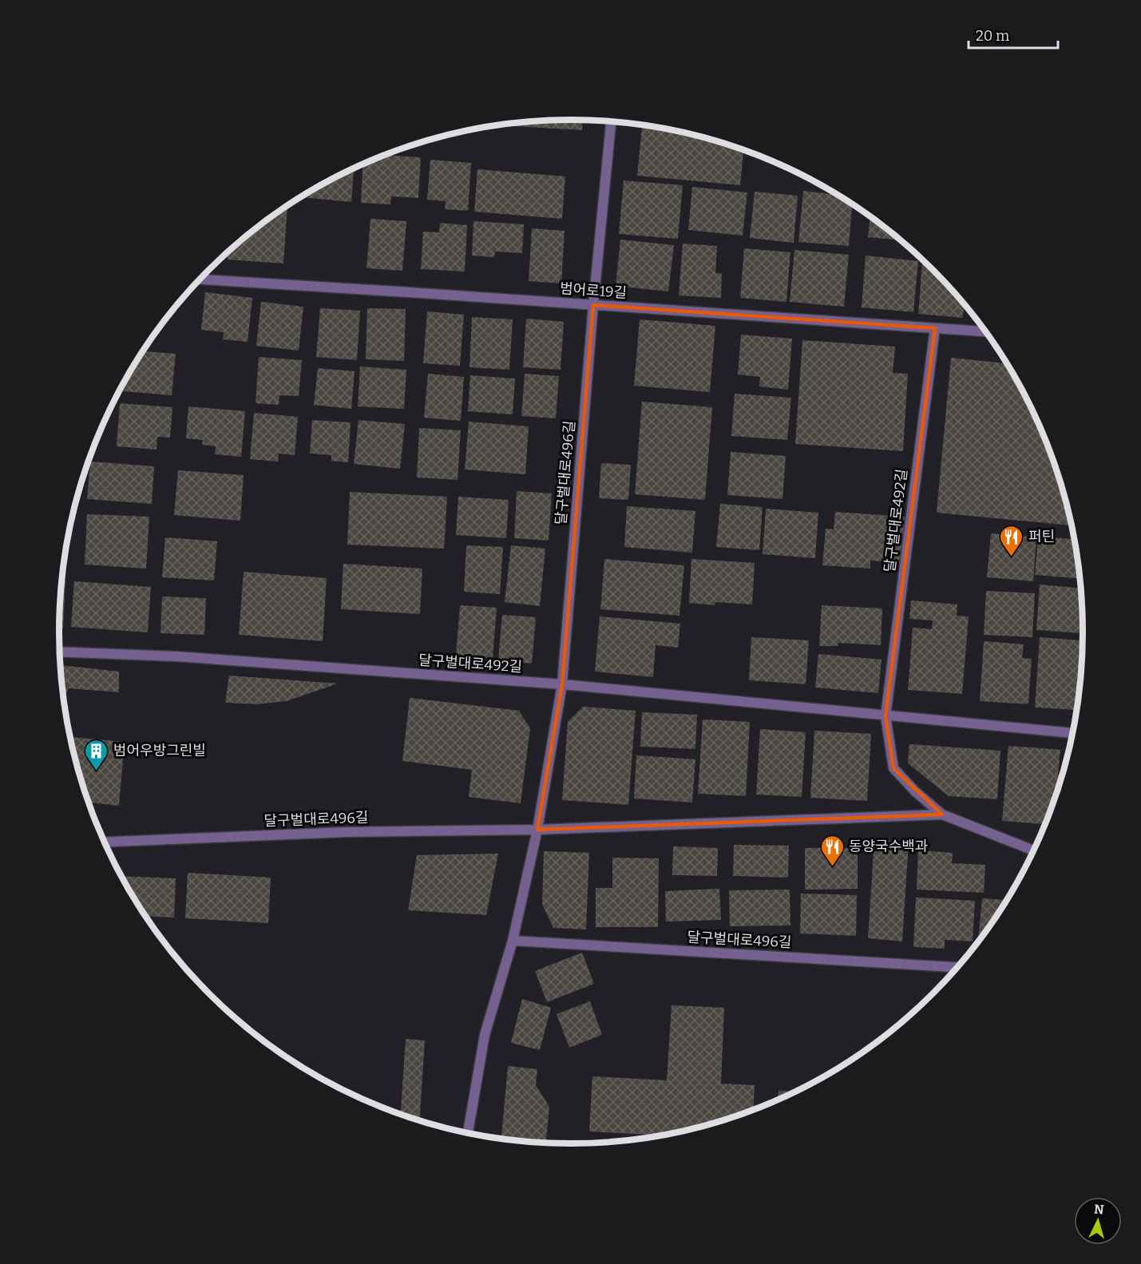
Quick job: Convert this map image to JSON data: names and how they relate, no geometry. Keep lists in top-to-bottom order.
{
  "streets": {
    "street": ["범어로19길", "달구벌대로496길", "달구벌대로492길"]
  },
  "crossings": [
    ["범어로19길", "달구벌대로496길"],
    ["범어로19길", "달구벌대로492길"],
    ["달구벌대로496길", "달구벌대로492길"]
  ],
  "places": {
    "restaurant": ["퍼틴", "동양국수백과"],
    "building": ["범어우방그린빌"]
  },
  "scale_bar": "20 m",
  "north": "top"
}
